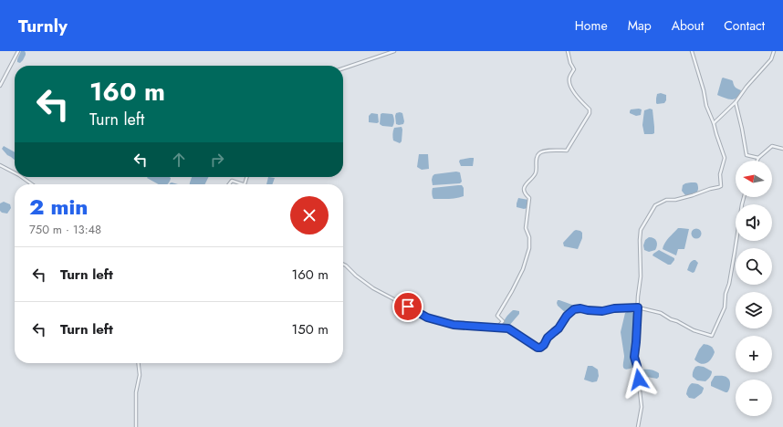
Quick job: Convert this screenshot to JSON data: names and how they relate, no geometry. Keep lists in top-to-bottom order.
{
  "north": "left",
  "page": {
    "header": "Turnly",
    "nav": [
      "Home",
      "Map",
      "About",
      "Contact"
    ],
    "turn": ["160 m", "Turn left"],
    "map_buttons": ["+", "−"],
    "heading": ["2 min", "750 m · 13:48"],
    "list": [
      {
        "name": "Turn left",
        "value": "160 m"
      },
      {
        "name": "Turn left",
        "value": "150 m"
      }
    ]
  }
}
